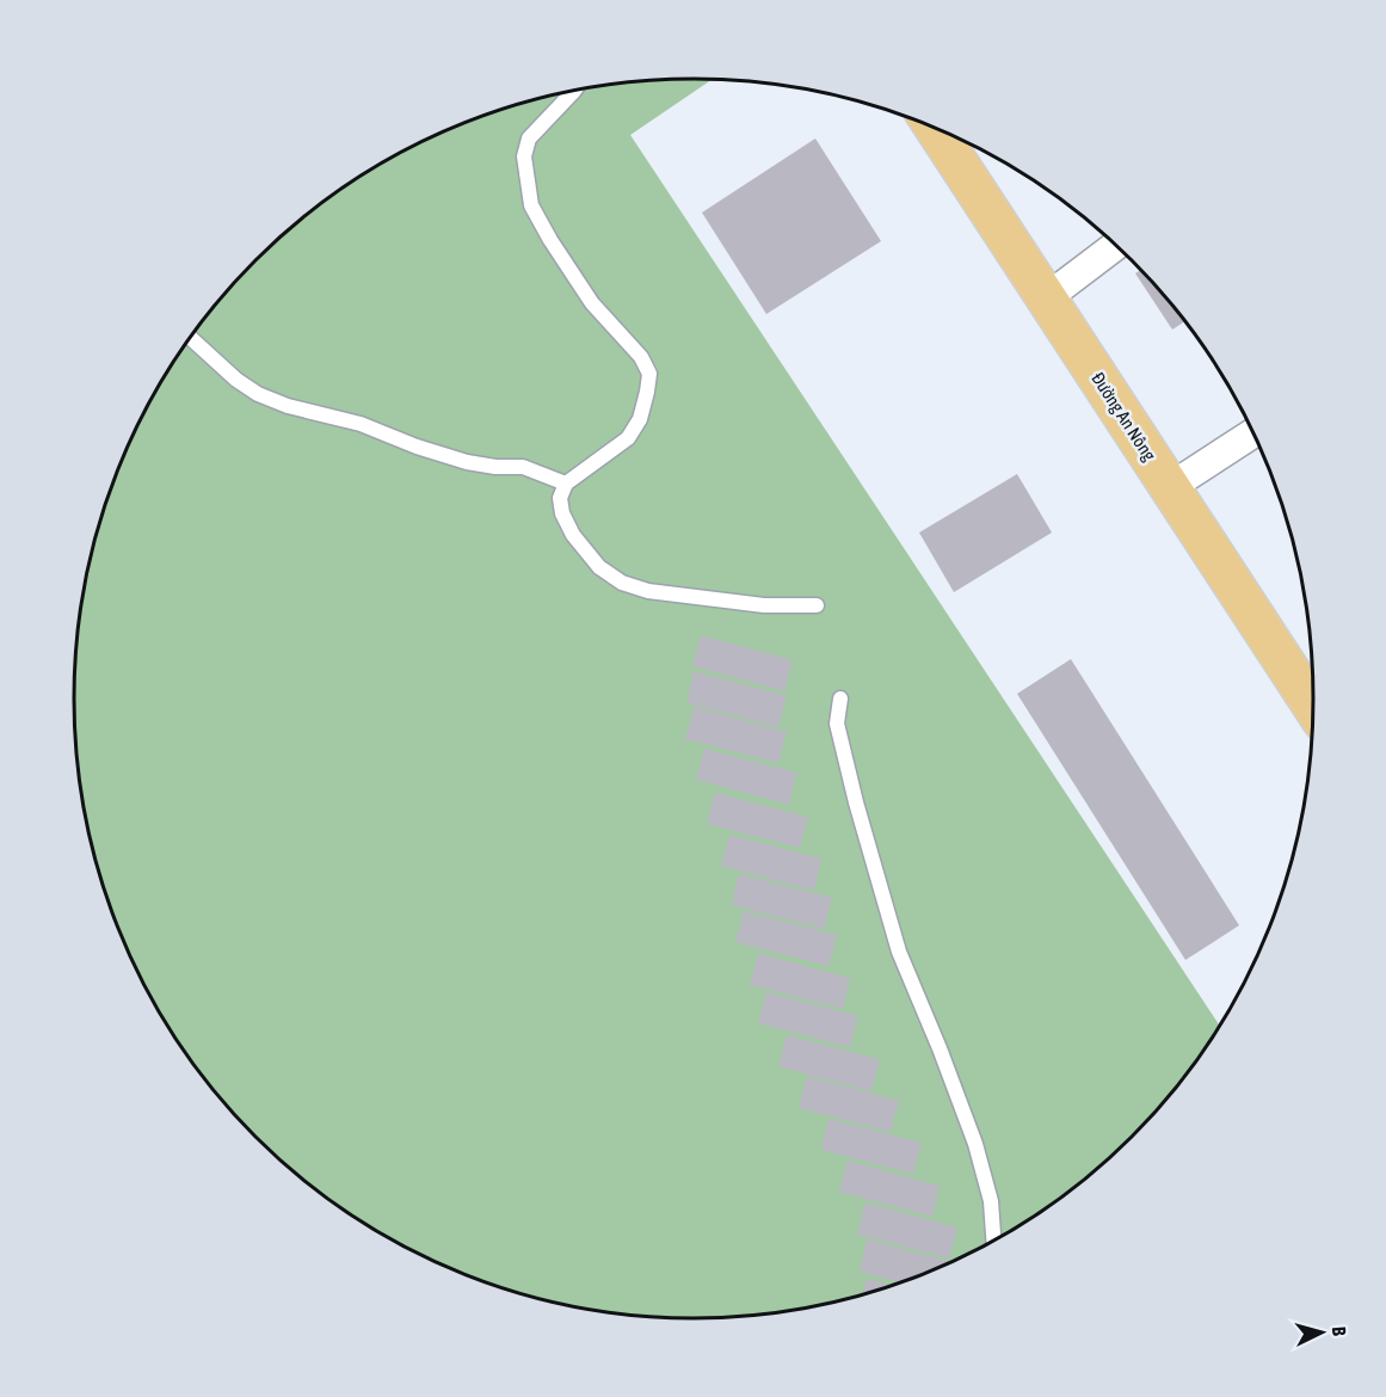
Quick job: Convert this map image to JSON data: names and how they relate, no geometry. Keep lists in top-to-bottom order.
{
  "streets": {
    "main road": ["Đường An Nông"]
  },
  "north": "right"
}
